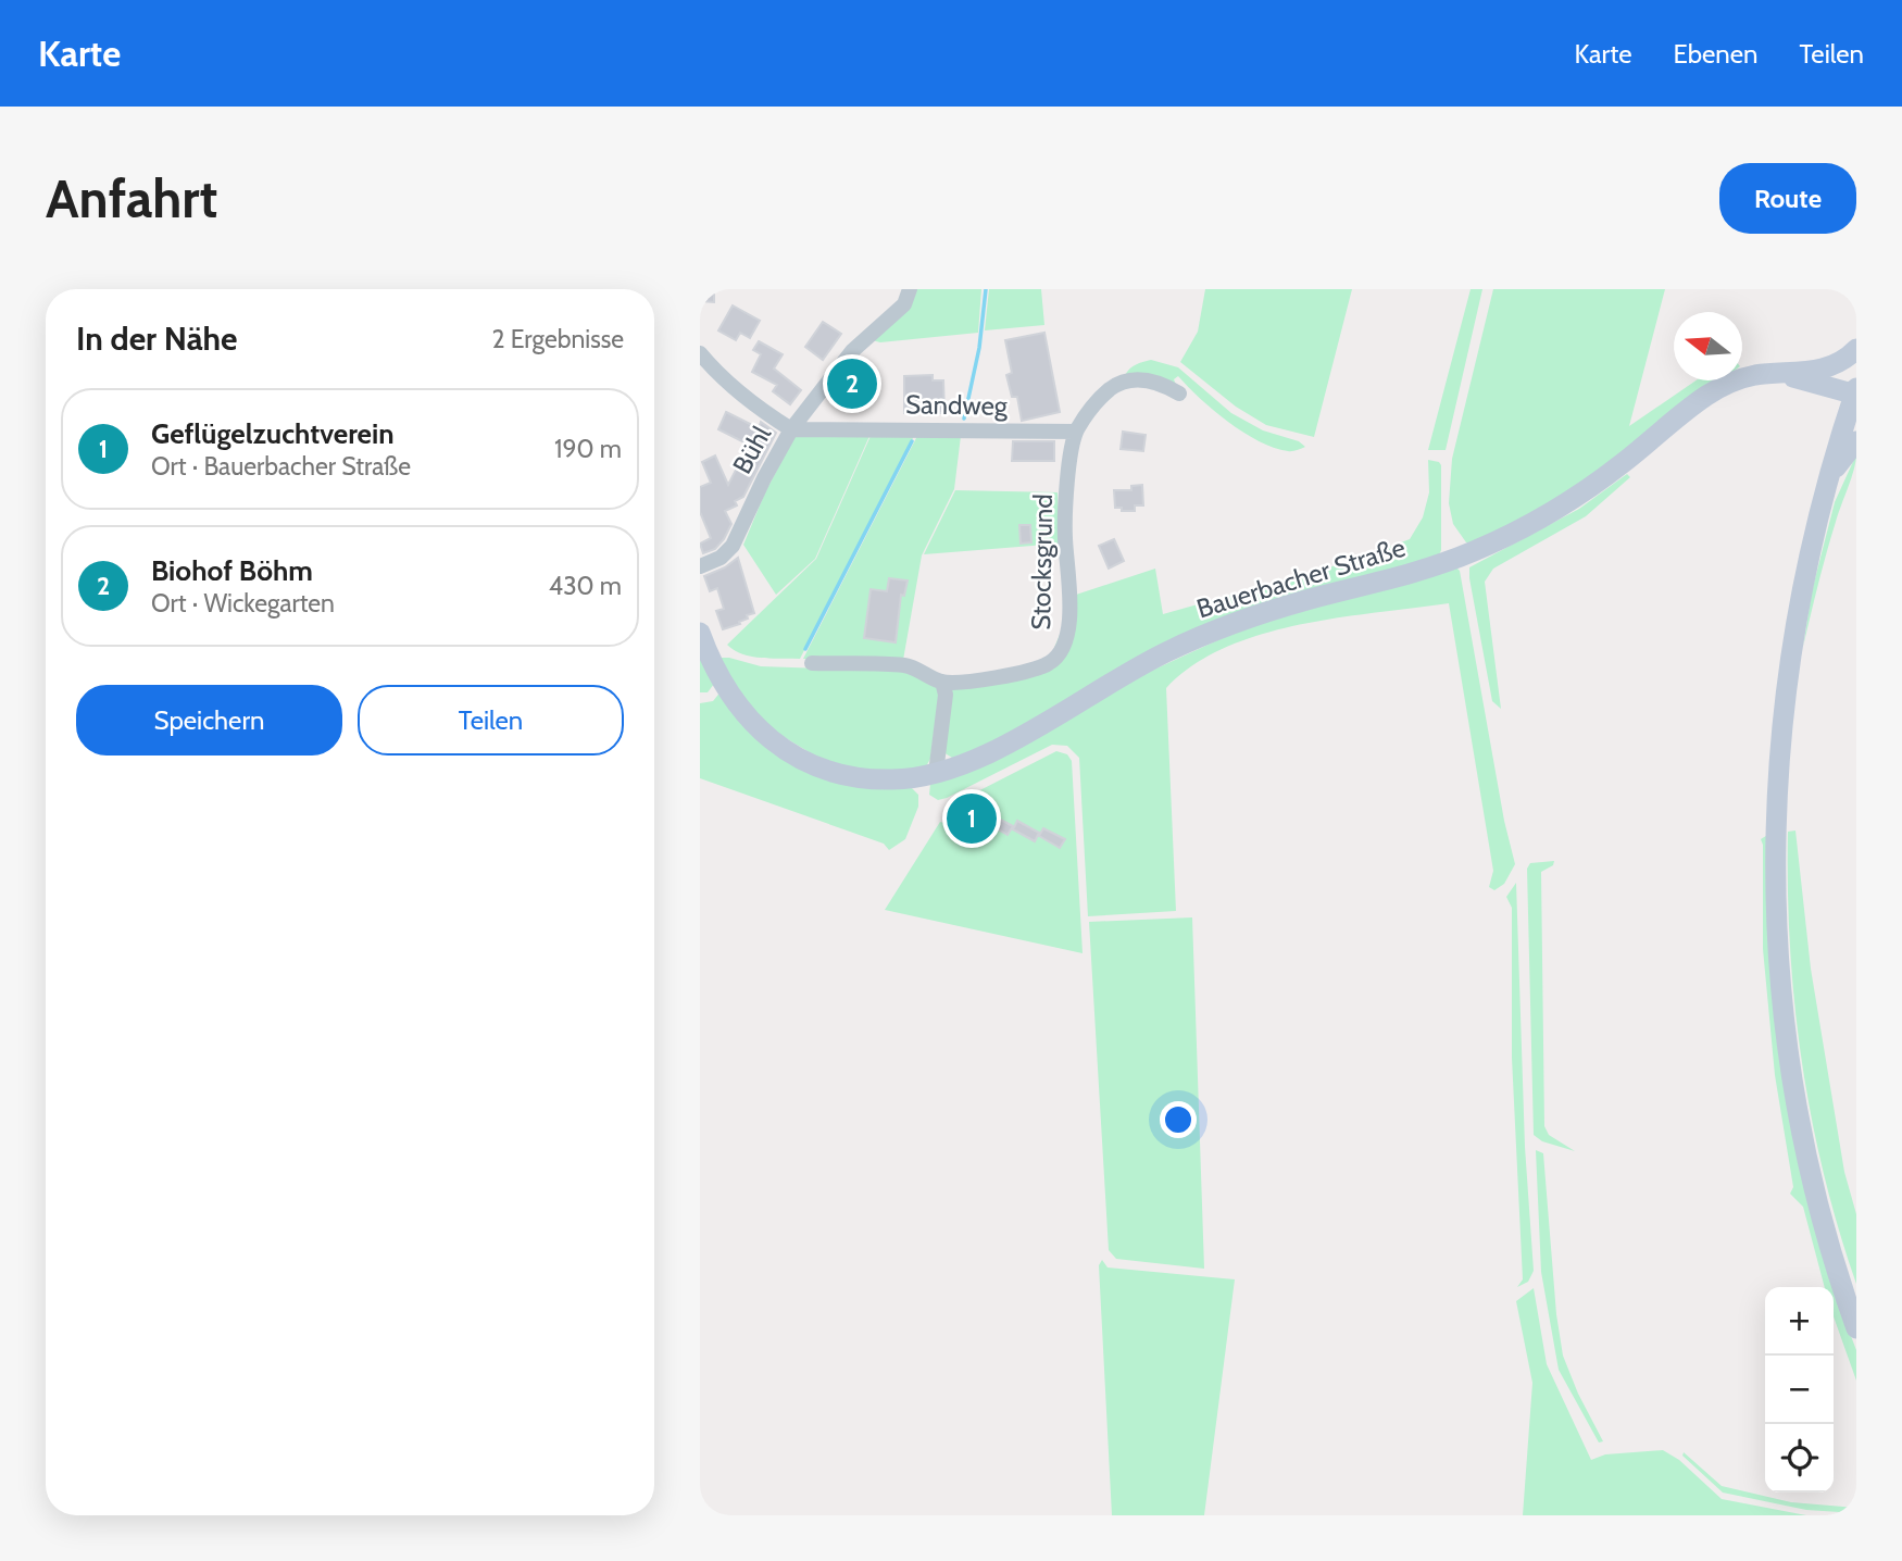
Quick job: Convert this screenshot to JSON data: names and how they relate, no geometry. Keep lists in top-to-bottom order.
{
  "streets": {
    "street": [
      "Sandweg",
      "Bühl",
      "Stocksgrund",
      "Bauerbacher Straße"
    ]
  },
  "crossings": [
    ["Sandweg", "Bühl"],
    ["Sandweg", "Stocksgrund"]
  ],
  "north": "left",
  "page": {
    "header": "Karte",
    "nav": ["Karte", "Ebenen", "Teilen"],
    "buttons": [
      "Route",
      ["Speichern", "Teilen"]
    ],
    "title": "Anfahrt",
    "heading": ["In der Nähe", "2 Ergebnisse"],
    "pins": ["2", "1"],
    "list": [
      {
        "mark": "1",
        "name": "Geflügelzuchtverein",
        "note": "Ort · Bauerbacher Straße",
        "value": "190 m"
      },
      {
        "mark": "2",
        "name": "Biohof Böhm",
        "note": "Ort · Wickegarten",
        "value": "430 m"
      }
    ],
    "map_buttons": ["+", "−"]
  }
}
